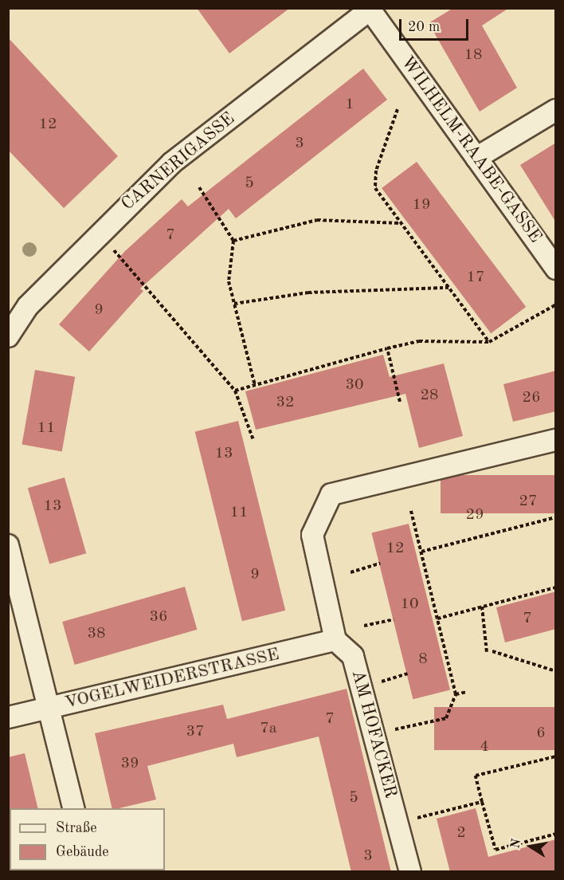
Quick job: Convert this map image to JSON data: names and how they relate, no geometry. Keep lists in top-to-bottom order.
{
  "streets": {
    "street": [
      "WILHELM-RAABE-GASSE",
      "CARNERIGASSE",
      "VOGELWEIDERSTRASSE",
      "AM HOFACKER"
    ]
  },
  "crossings": [
    ["WILHELM-RAABE-GASSE", "CARNERIGASSE"],
    ["VOGELWEIDERSTRASSE", "AM HOFACKER"]
  ],
  "house_numbers": [
    "18",
    "1",
    "12",
    "3",
    "5",
    "19",
    "7",
    "17",
    "9",
    "30",
    "28",
    "26",
    "32",
    "11",
    "13",
    "27",
    "13",
    "11",
    "29",
    "12",
    "9",
    "10",
    "36",
    "7",
    "38",
    "8",
    "7",
    "7a",
    "37",
    "6",
    "4",
    "39",
    "5",
    "2",
    "3"
  ],
  "legend": ["Straße", "Gebäude"],
  "scale_bar": "20 m",
  "north": "left"
}
